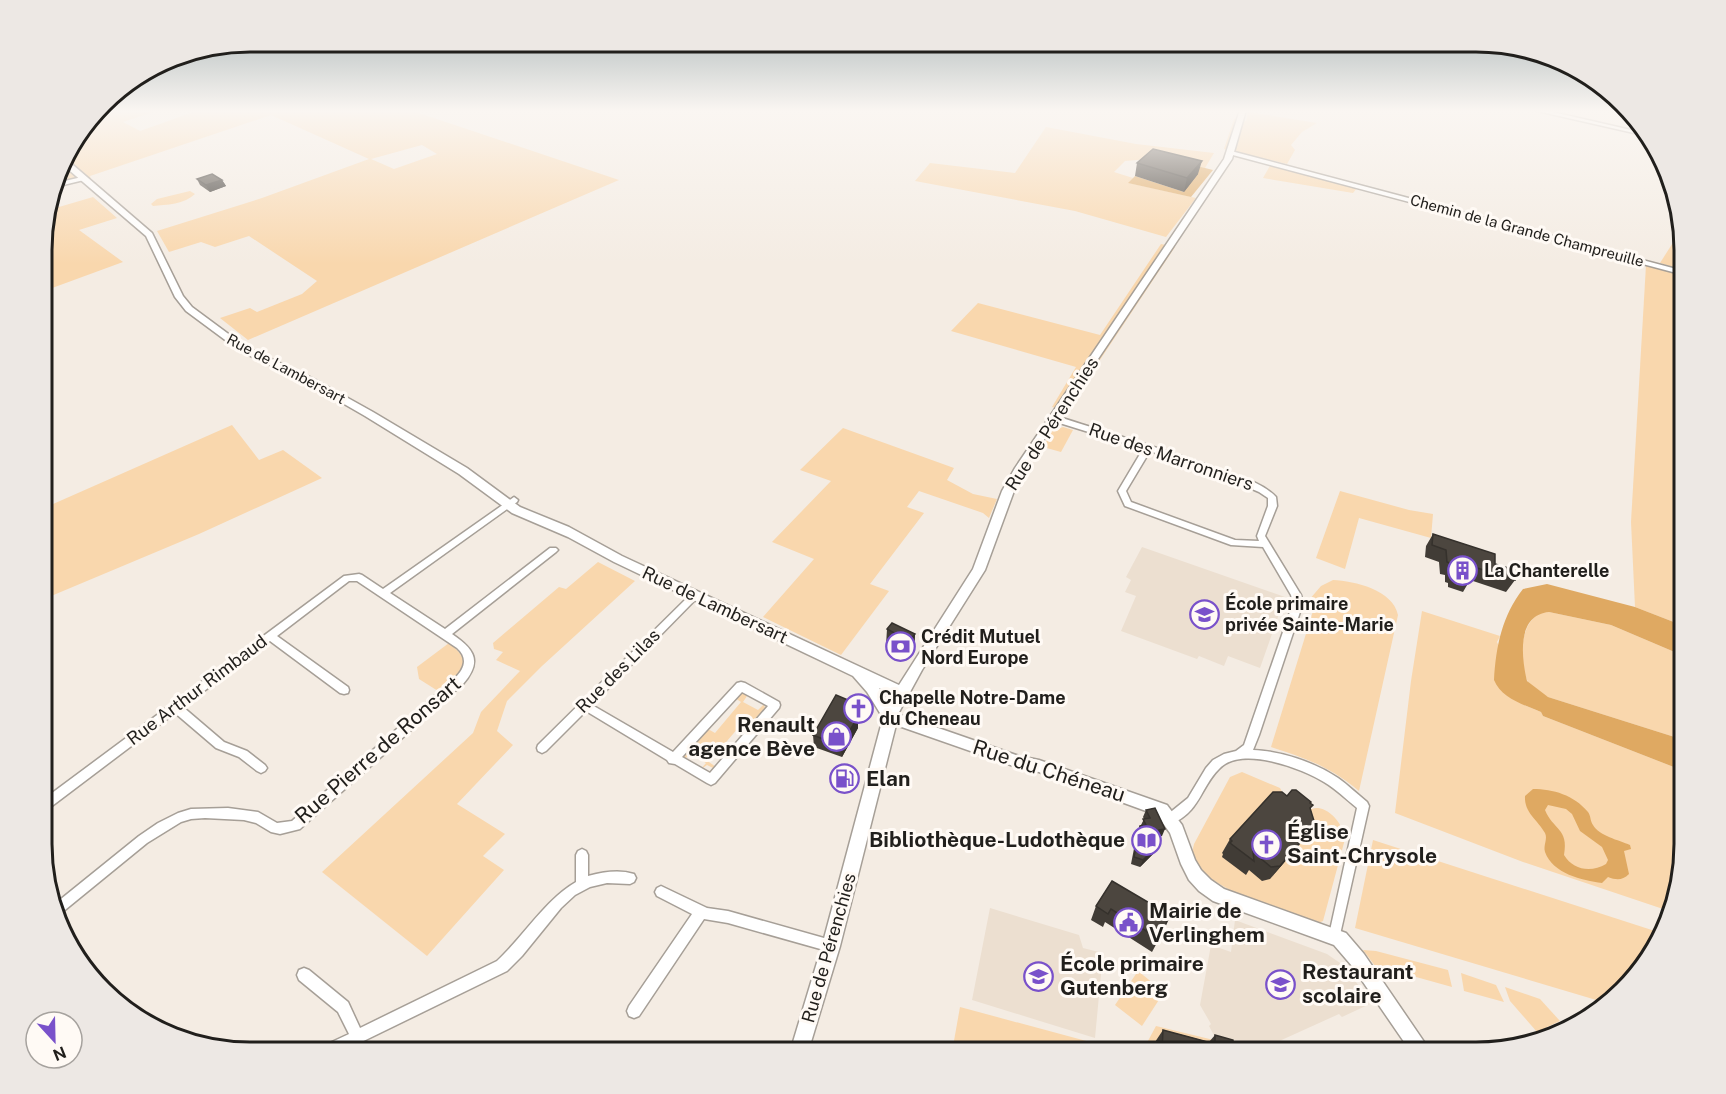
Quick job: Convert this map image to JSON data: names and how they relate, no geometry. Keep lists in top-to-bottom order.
{
  "streets": {
    "main road": ["Rue de Lambersart", "Rue de Pérenchies", "Rue du Chéneau"],
    "street": [
      "Chemin de la Grande Champreuille",
      "Rue des Marronniers",
      "Rue des Lilas",
      "Rue Arthur Rimbaud",
      "Rue Pierre de Ronsart"
    ]
  },
  "crossings": [
    ["Rue de Lambersart", "Rue de Pérenchies"],
    ["Rue de Lambersart", "Rue des Lilas"],
    ["Rue de Lambersart", "Rue du Chéneau"],
    ["Rue de Pérenchies", "Rue des Marronniers"],
    ["Rue de Pérenchies", "Rue du Chéneau"],
    ["Rue Arthur Rimbaud", "Rue Pierre de Ronsart"]
  ],
  "places": {
    "building": ["La Chanterelle"],
    "school or university": ["École primaire privée Sainte-Marie", "École primaire Gutenberg", "Restaurant scolaire"],
    "bank": ["Crédit Mutuel Nord Europe"],
    "church": ["Chapelle Notre-Dame du Cheneau", "Église Saint-Chrysole"],
    "shop": ["Renault agence Bève"],
    "fuel station": ["Elan"],
    "library": ["Bibliothèque-Ludothèque"],
    "public building": ["Mairie de Verlinghem"]
  },
  "north": "bottom"
}
